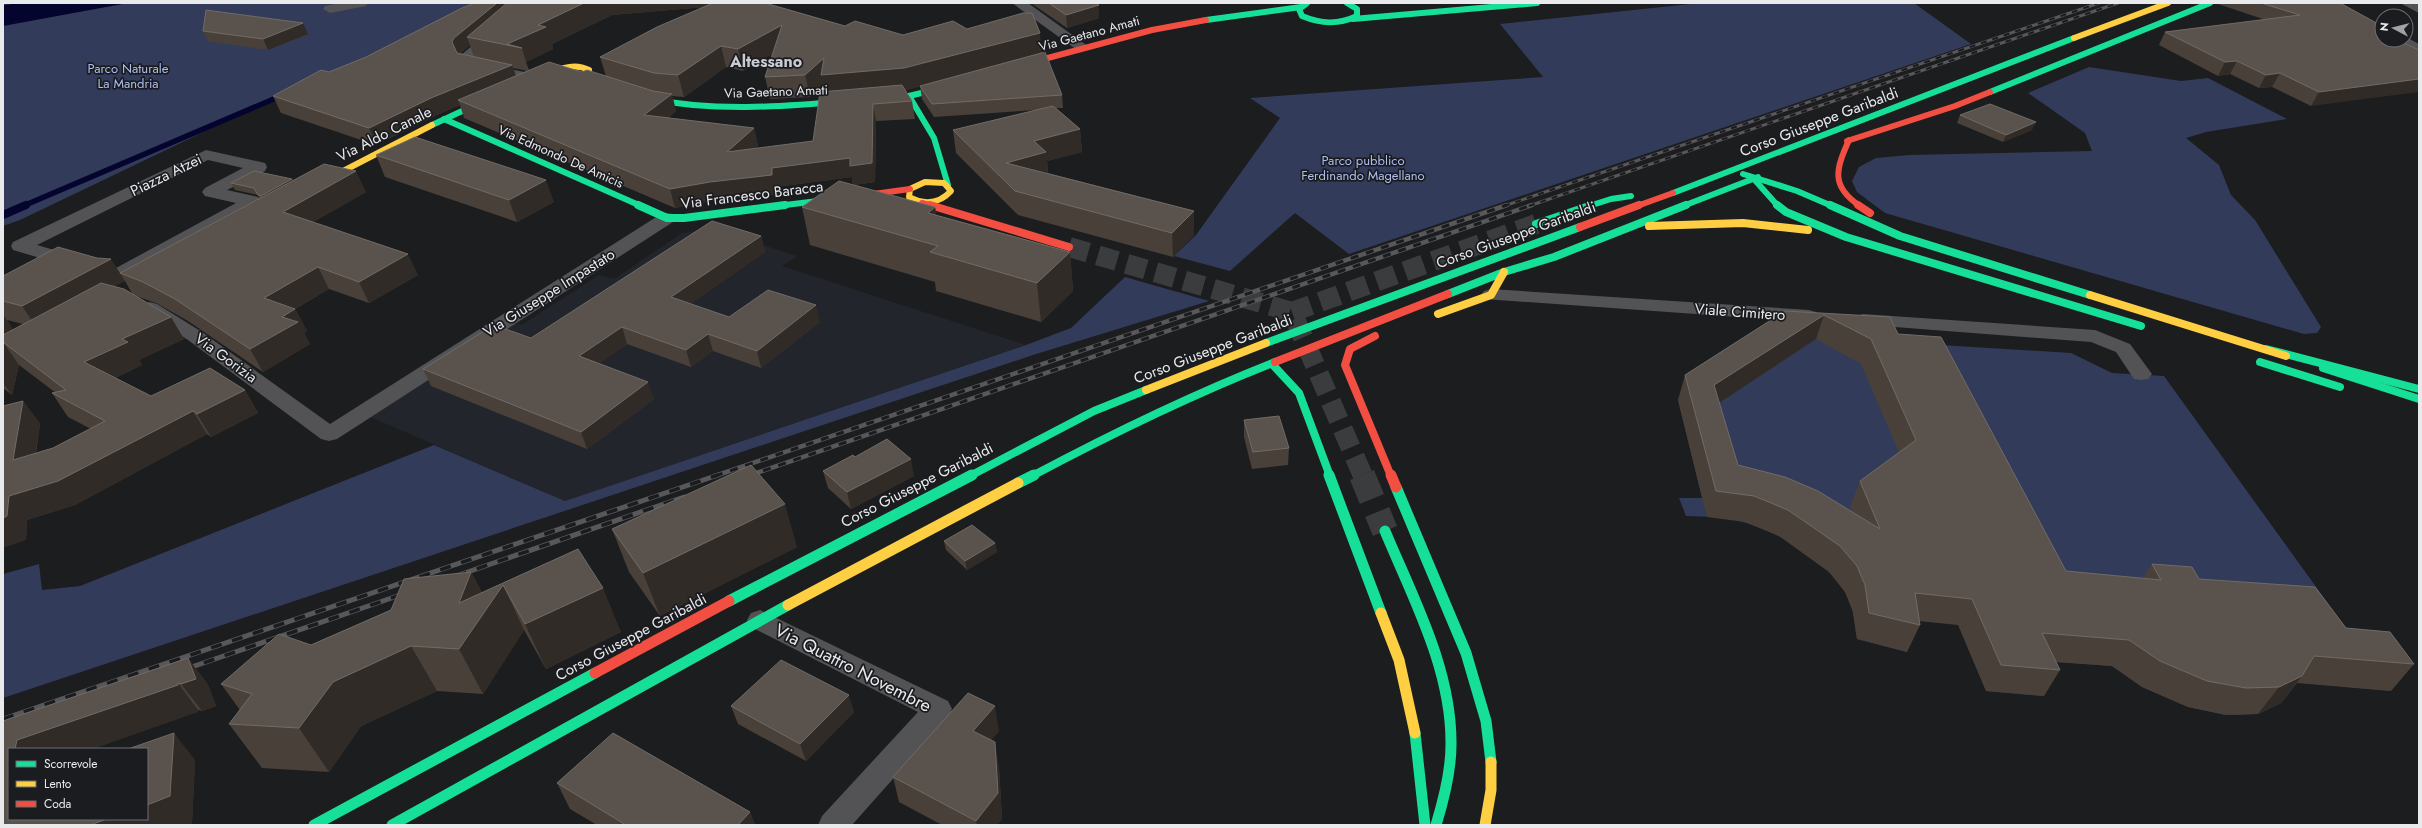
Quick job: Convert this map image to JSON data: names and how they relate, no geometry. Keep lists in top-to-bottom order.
{
  "streets": {
    "main road": [
      "Via Gaetano Amati",
      "Corso Giuseppe Garibaldi",
      "Via Aldo Canale",
      "Via Edmondo De Amicis",
      "Via Francesco Baracca"
    ],
    "street": [
      "Piazza Atzei",
      "Via Giuseppe Impastato",
      "Viale Cimitero",
      "Via Gorizia",
      "Via Quattro Novembre"
    ]
  },
  "crossings": [
    ["Corso Giuseppe Garibaldi", "Via Quattro Novembre"],
    ["Via Aldo Canale", "Via Edmondo De Amicis"],
    ["Via Edmondo De Amicis", "Via Francesco Baracca"],
    ["Via Edmondo De Amicis", "Via Giuseppe Impastato"],
    ["Via Francesco Baracca", "Via Giuseppe Impastato"],
    ["Via Giuseppe Impastato", "Via Gorizia"]
  ],
  "districts": ["Altessano"],
  "parks": ["Parco Naturale La Mandria", "Parco pubblico Ferdinando Magellano"],
  "legend": ["Scorrevole", "Lento", "Coda"],
  "north": "left"
}
